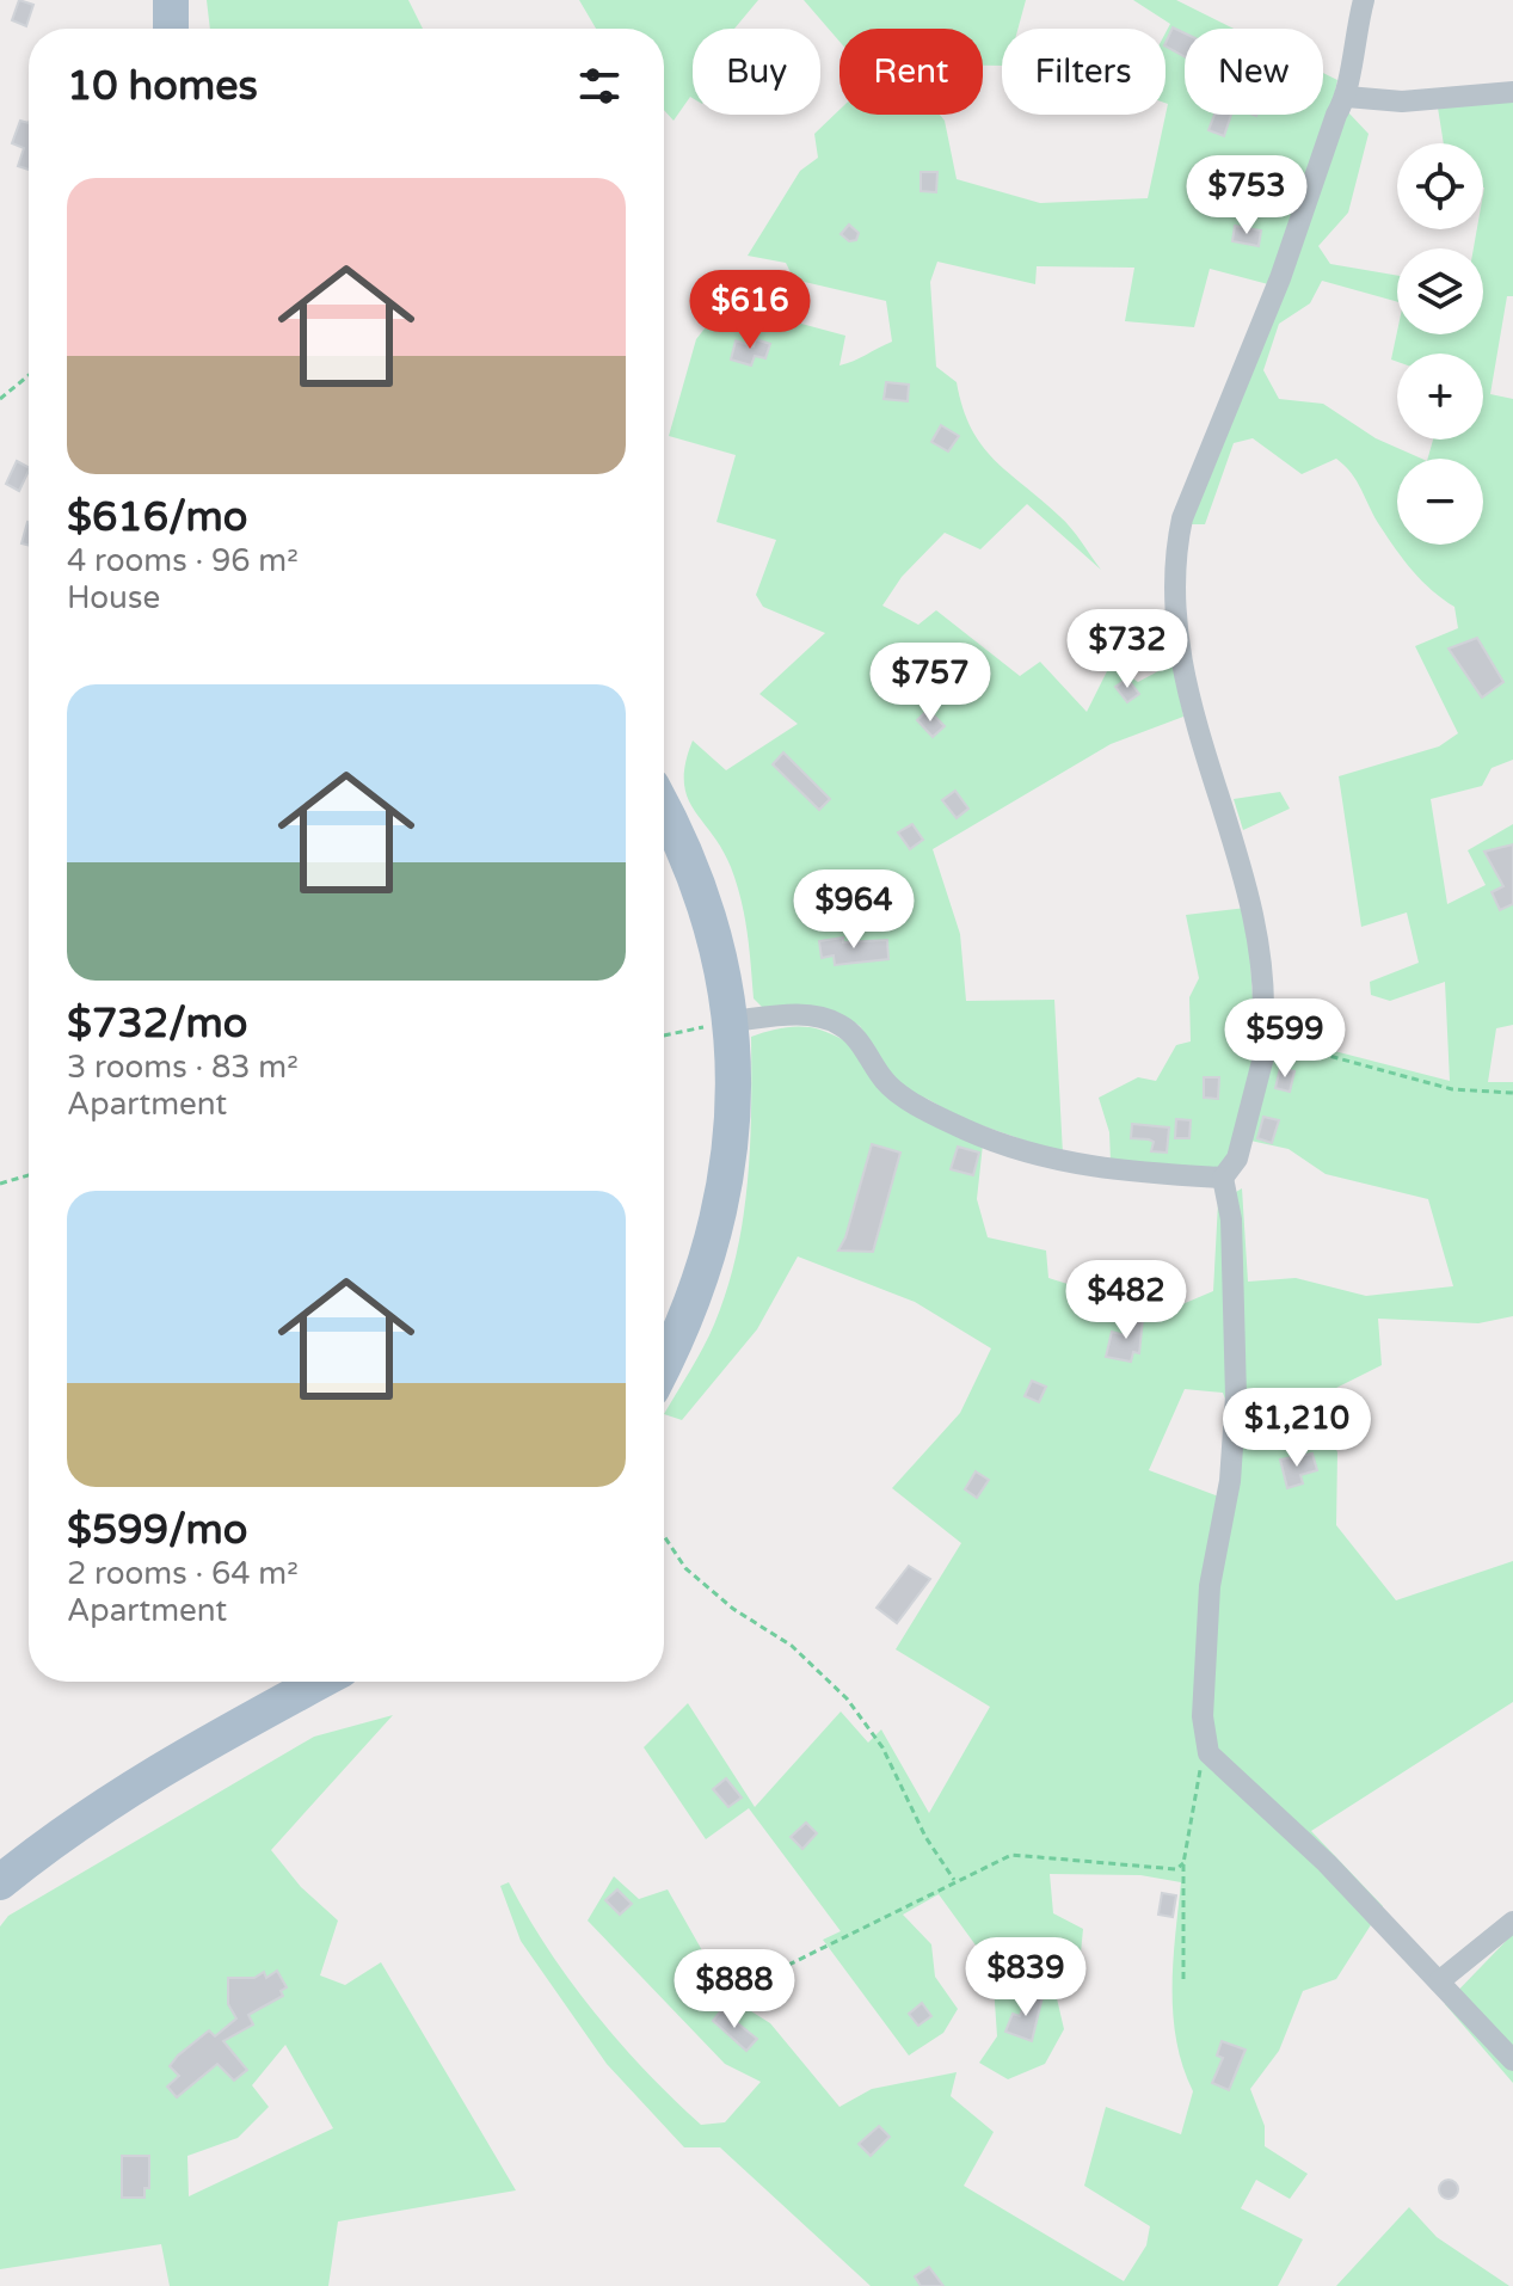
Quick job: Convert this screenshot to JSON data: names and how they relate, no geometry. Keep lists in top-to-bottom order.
{
  "page": {
    "chip": [
      "Buy",
      "Rent",
      "Filters",
      "New"
    ],
    "heading": "10 homes",
    "map_buttons": ["+", "−"],
    "list": [
      {
        "name": "$616/mo",
        "note": "4 rooms · 96 m² · House"
      },
      {
        "name": "$732/mo",
        "note": "3 rooms · 83 m² · Apartment"
      },
      {
        "name": "$599/mo",
        "note": "2 rooms · 64 m² · Apartment"
      }
    ],
    "price": [
      "$753",
      "$616",
      "$732",
      "$757",
      "$964",
      "$599",
      "$482",
      "$1,210",
      "$839",
      "$888"
    ]
  }
}
